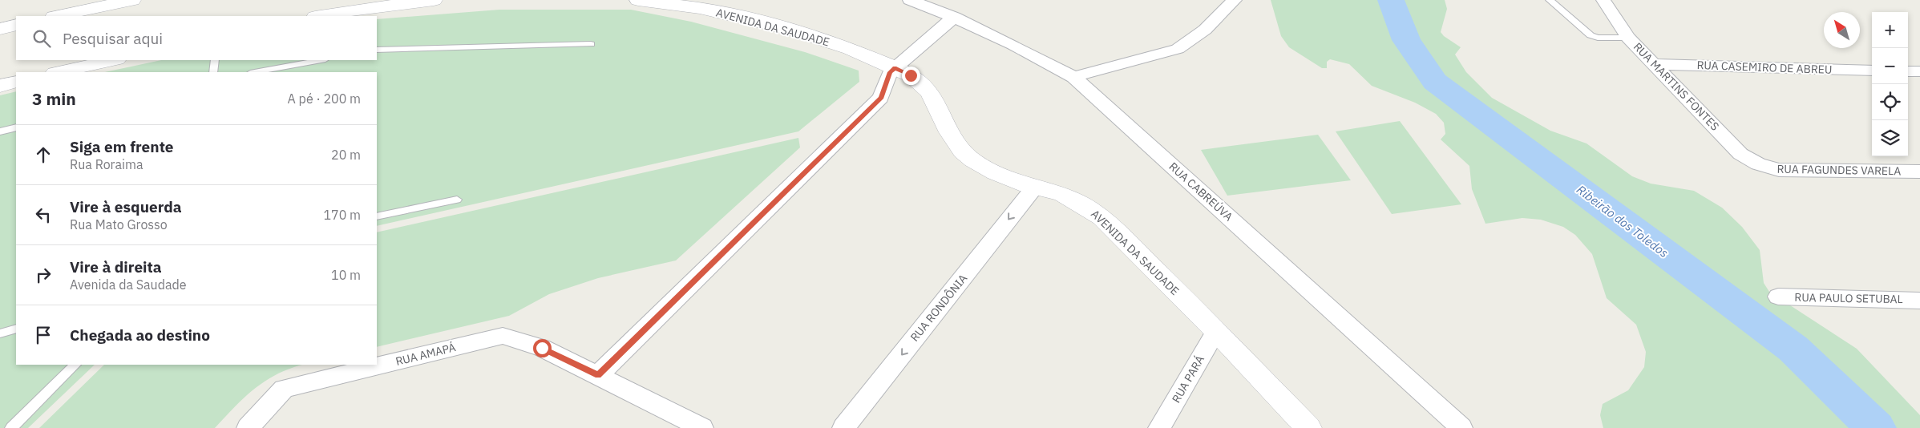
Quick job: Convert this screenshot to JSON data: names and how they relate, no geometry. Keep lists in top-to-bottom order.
{
  "streets": {
    "street": [
      "AVENIDA DA SAUDADE",
      "RUA CASEMIRO DE ABREU",
      "RUA MARTINS FONTES",
      "RUA FAGUNDES VARELA",
      "RUA CABREÚVA",
      "RUA PAULO SETUBAL",
      "RUA RONDÔNIA",
      "RUA AMAPÁ",
      "RUA PARÁ"
    ]
  },
  "crossings": [
    ["AVENIDA DA SAUDADE", "RUA RONDÔNIA"],
    ["AVENIDA DA SAUDADE", "RUA PARÁ"],
    ["RUA CASEMIRO DE ABREU", "RUA MARTINS FONTES"],
    ["RUA MARTINS FONTES", "RUA FAGUNDES VARELA"]
  ],
  "one_way": ["RUA RONDÔNIA"],
  "water": ["Ribeirão dos Toledos"],
  "north": "top left",
  "page": {
    "map_buttons": ["+", "−"],
    "search": "Pesquisar aqui",
    "heading": ["3 min", "A pé · 200 m"],
    "list": [
      ["Siga em frente", "Rua Roraima", "20 m"],
      ["Vire à esquerda", "Rua Mato Grosso", "170 m"],
      ["Vire à direita", "Avenida da Saudade", "10 m"],
      "Chegada ao destino"
    ]
  }
}
